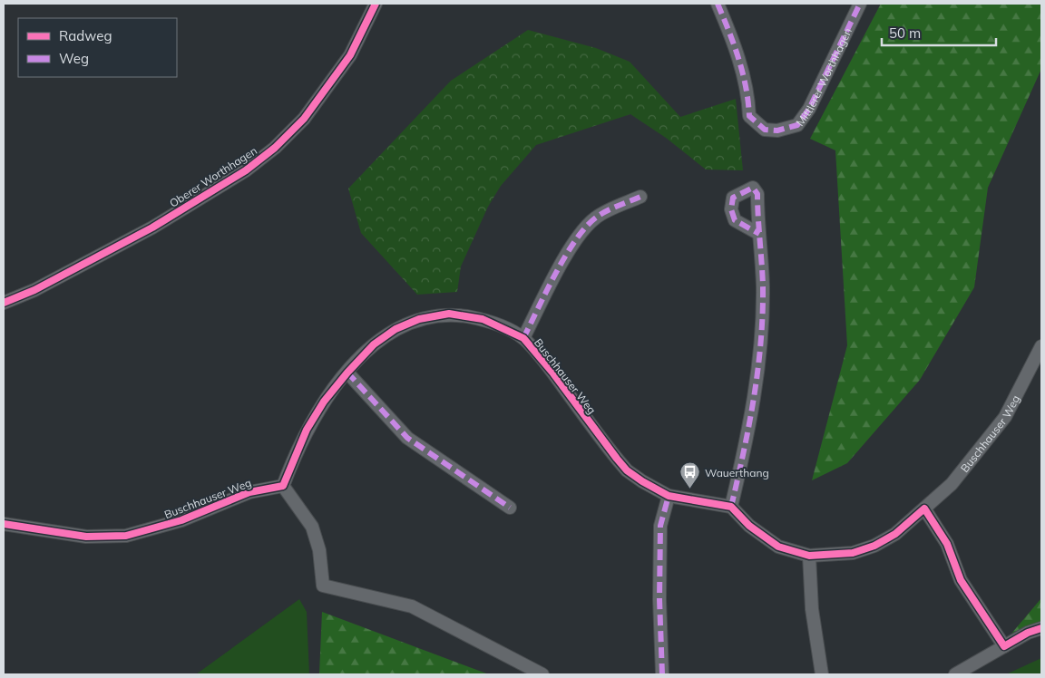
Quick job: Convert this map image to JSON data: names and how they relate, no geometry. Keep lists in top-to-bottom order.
{
  "streets": {
    "street": ["Mittlerer Worthhagen", "Oberer Worthhagen", "Buschhauser Weg"]
  },
  "places": {
    "bus stop": ["Wauerthang"]
  },
  "legend": ["Radweg", "Weg"],
  "scale_bar": "50 m"
}
